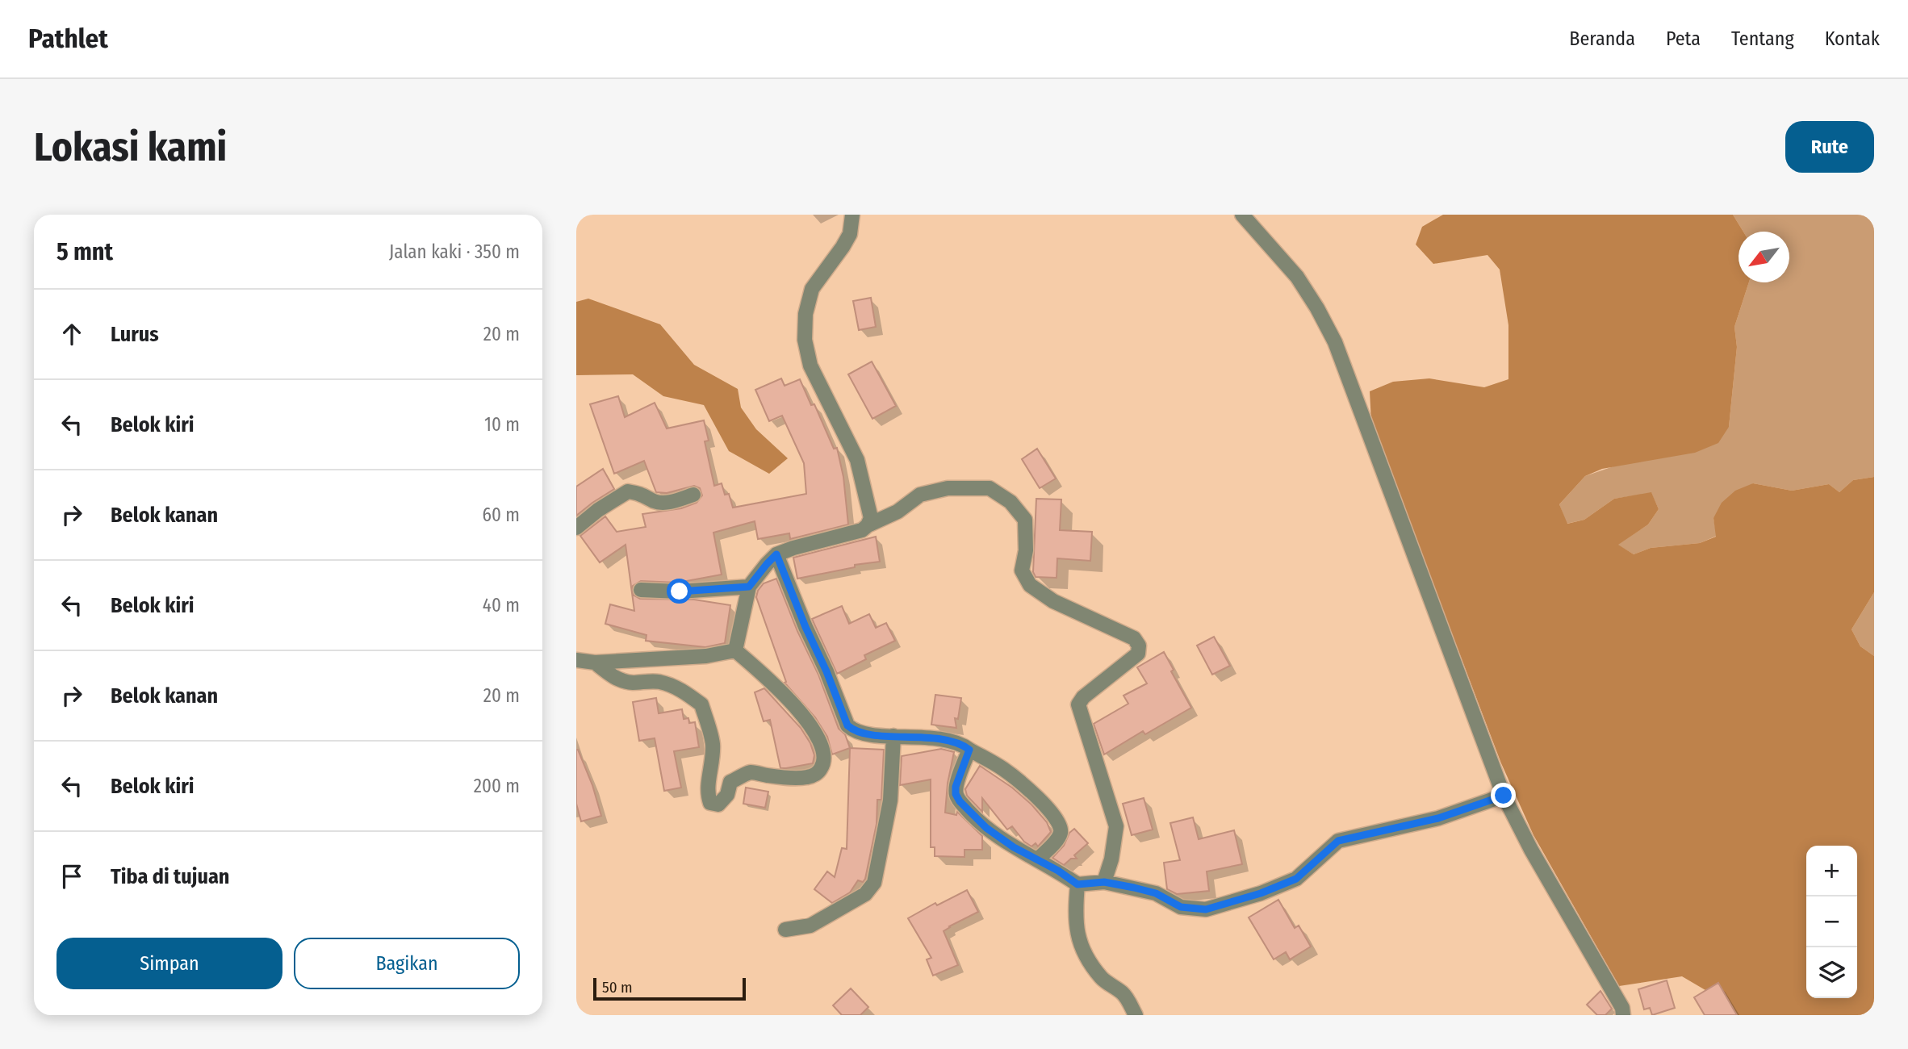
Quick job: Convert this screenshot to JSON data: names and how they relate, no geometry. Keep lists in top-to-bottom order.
{
  "scale_bar": "50 m",
  "north": "bottom left",
  "page": {
    "header": "Pathlet",
    "nav": [
      "Beranda",
      "Peta",
      "Tentang",
      "Kontak"
    ],
    "buttons": [
      "Rute",
      ["Simpan", "Bagikan"]
    ],
    "title": "Lokasi kami",
    "heading": ["5 mnt", "Jalan kaki · 350 m"],
    "list": [
      ["Lurus", "20 m"],
      ["Belok kiri", "10 m"],
      ["Belok kanan", "60 m"],
      ["Belok kiri", "40 m"],
      ["Belok kanan", "20 m"],
      ["Belok kiri", "200 m"],
      "Tiba di tujuan"
    ],
    "map_buttons": ["+", "−"],
    "scale": "50 m"
  }
}
